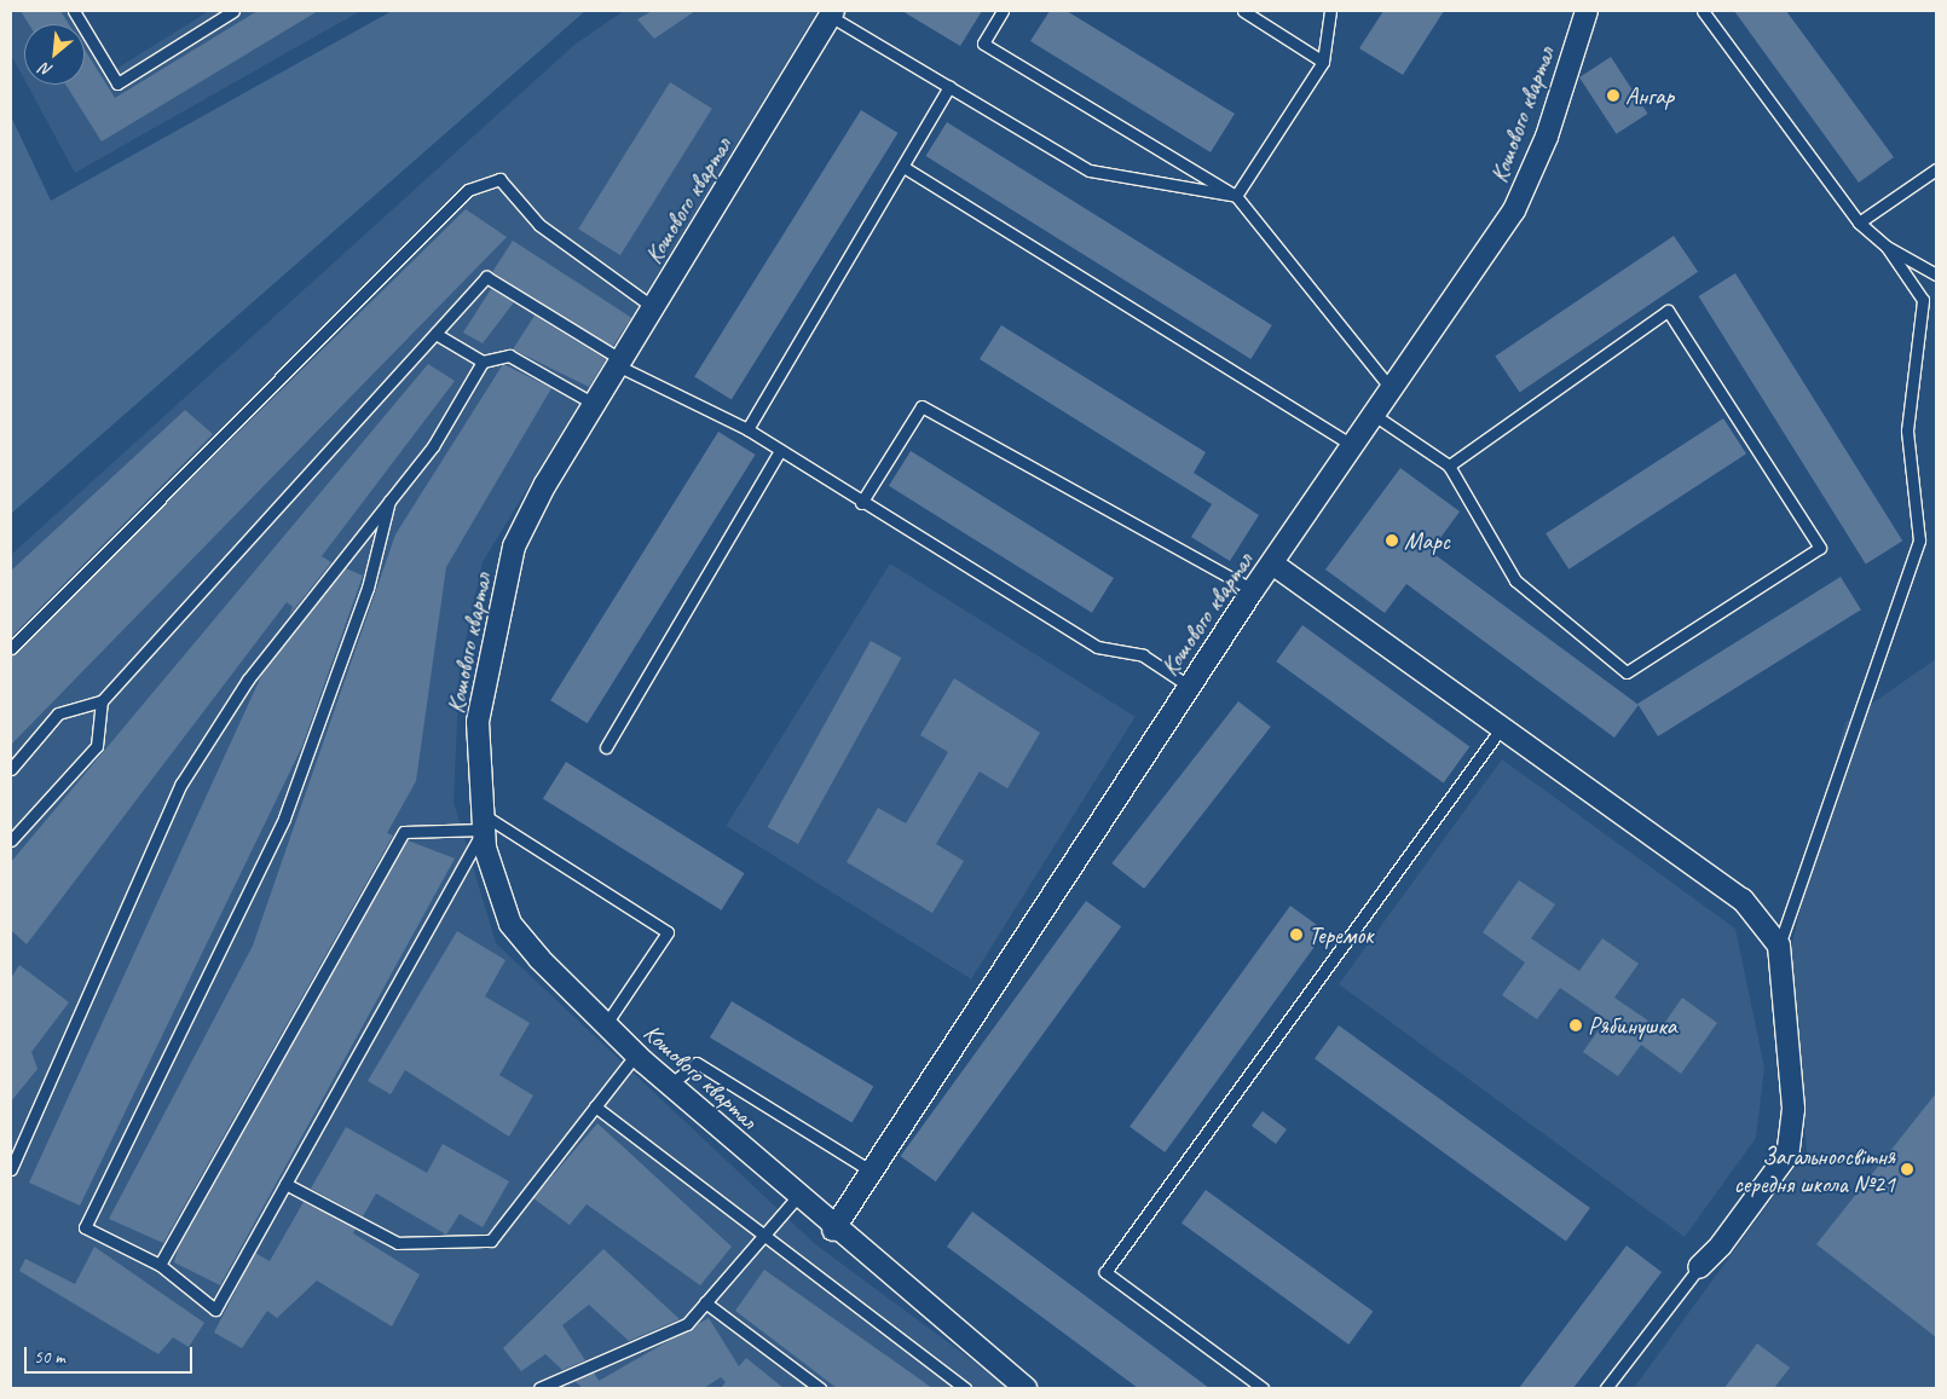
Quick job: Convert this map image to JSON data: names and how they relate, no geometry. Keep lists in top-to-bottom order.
{
  "streets": {
    "street": ["Кошового квартал"]
  },
  "places": [
    "Ангар",
    "Марс",
    "Теремок",
    "Рябинушка",
    "Загальноосвітня середня школа №21"
  ],
  "scale_bar": "50 m",
  "north": "bottom left"
}
